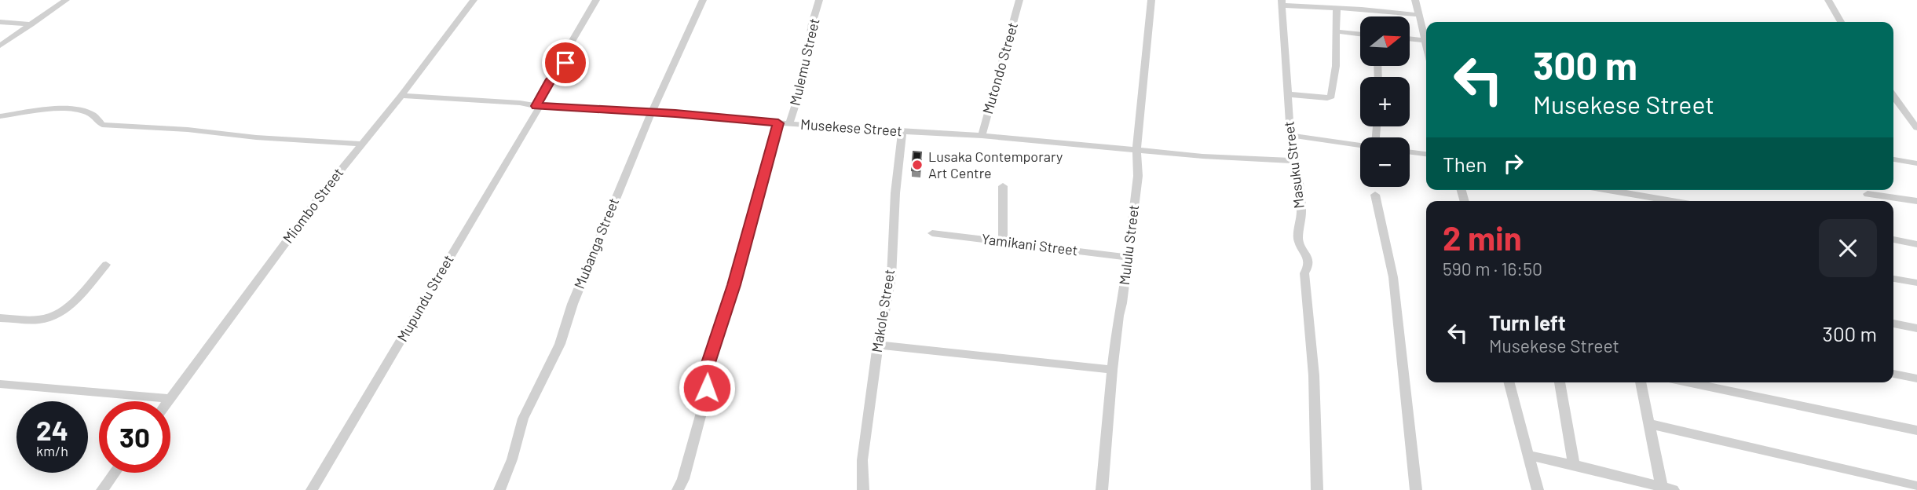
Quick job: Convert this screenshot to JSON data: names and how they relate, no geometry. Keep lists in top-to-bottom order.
{
  "streets": {
    "street": [
      "Mulemu Street",
      "Mutondo Street",
      "Musekese Street",
      "Masuku Street",
      "Miombo Street",
      "Mubanga Street",
      "Yamikani Street",
      "Mululu Street",
      "Mupundu Street",
      "Makole Street"
    ]
  },
  "crossings": [
    ["Mulemu Street", "Musekese Street"],
    ["Mutondo Street", "Musekese Street"],
    ["Musekese Street", "Masuku Street"],
    ["Musekese Street", "Miombo Street"],
    ["Musekese Street", "Mubanga Street"],
    ["Musekese Street", "Mululu Street"],
    ["Musekese Street", "Mupundu Street"],
    ["Musekese Street", "Makole Street"],
    ["Yamikani Street", "Mululu Street"]
  ],
  "places": ["Lusaka Contemporary Art Centre"],
  "north": "right",
  "page": {
    "map_buttons": ["+", "−"],
    "turn": ["300 m", "Musekese Street"],
    "then": "Then",
    "heading": ["2 min", "590 m · 16:50"],
    "list": [
      {
        "name": "Turn left",
        "note": "Musekese Street",
        "value": "300 m"
      }
    ],
    "speed": "24 km/h",
    "limit": "30"
  }
}
